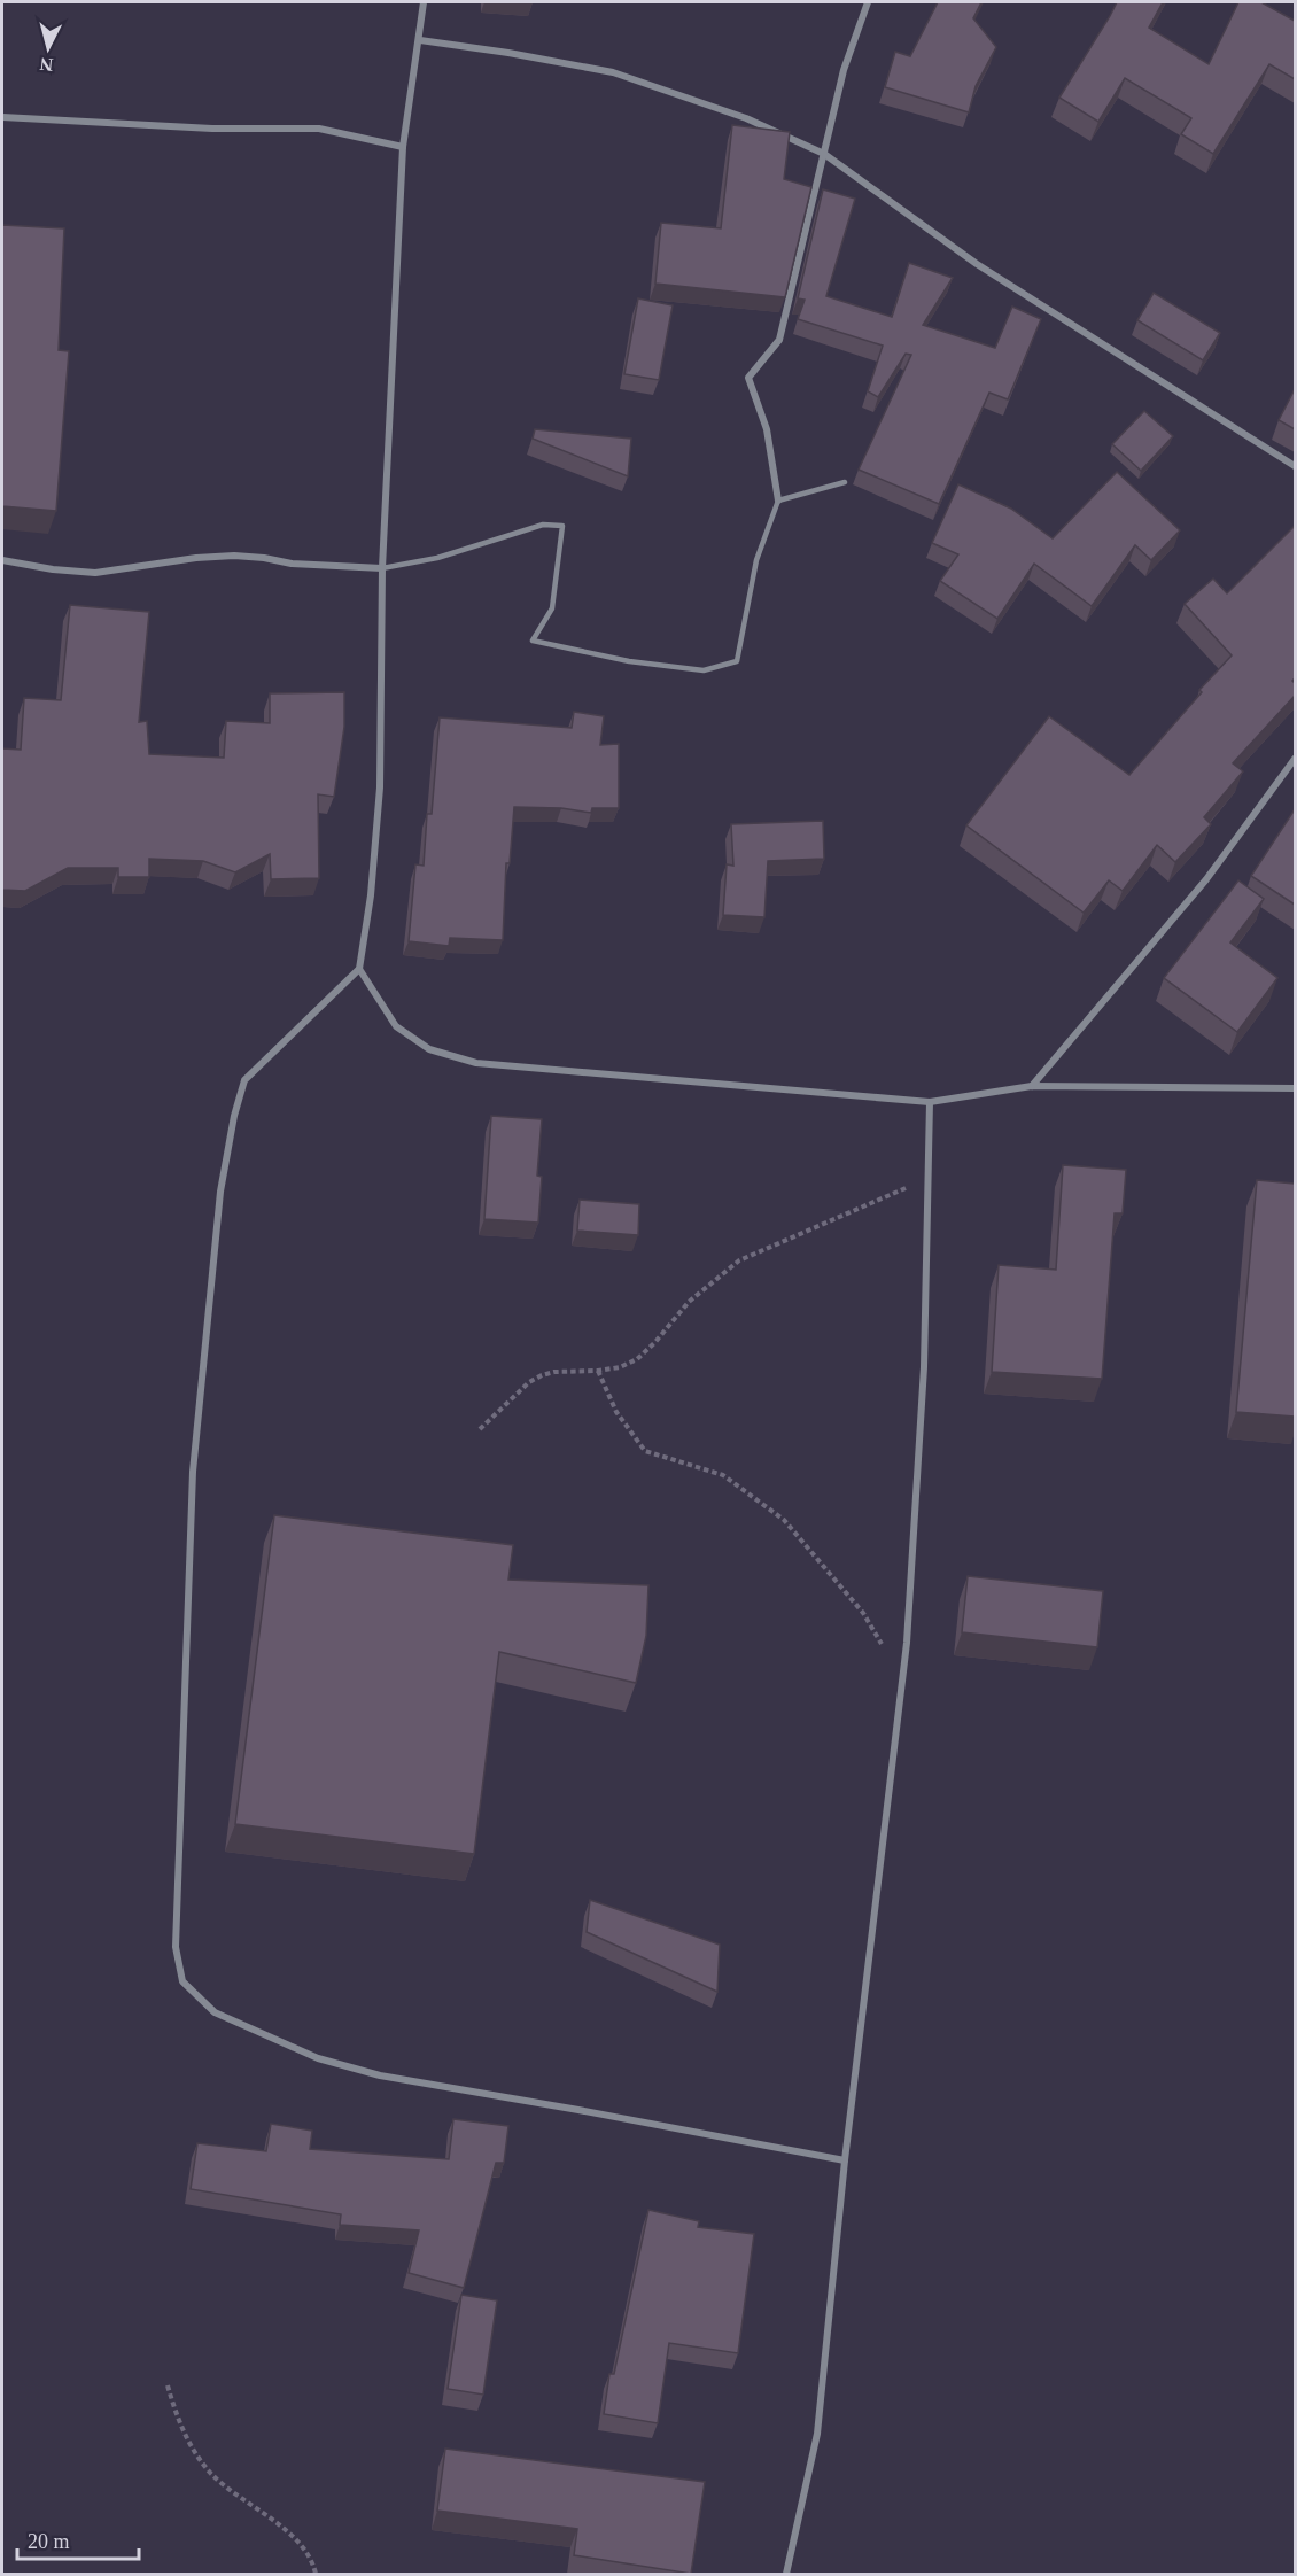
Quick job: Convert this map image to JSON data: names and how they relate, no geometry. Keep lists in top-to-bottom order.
{
  "scale_bar": "20 m",
  "north": "bottom"
}
